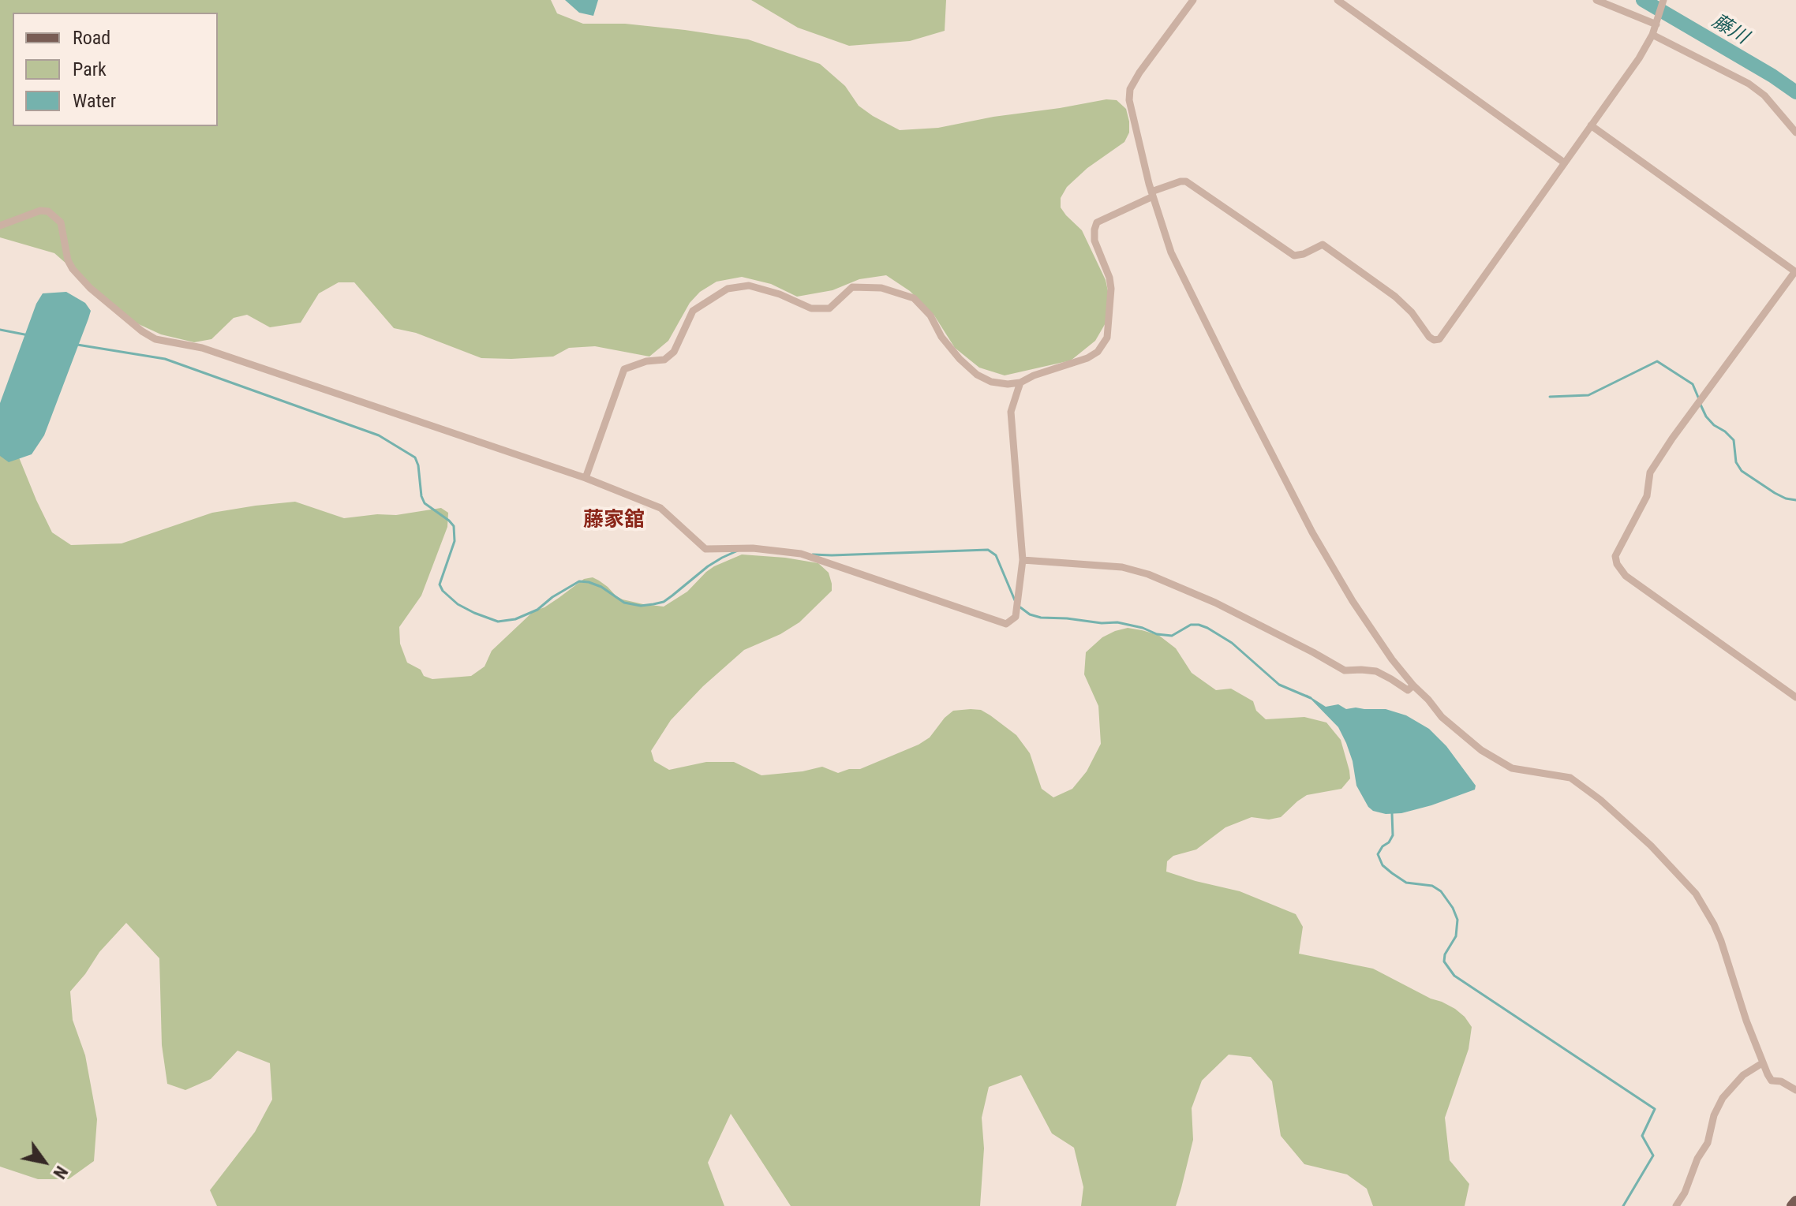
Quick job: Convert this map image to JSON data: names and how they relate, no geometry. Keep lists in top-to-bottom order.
{
  "districts": ["藤家舘"],
  "water": ["藤川"],
  "legend": ["Road", "Park", "Water"],
  "north": "bottom right"
}
